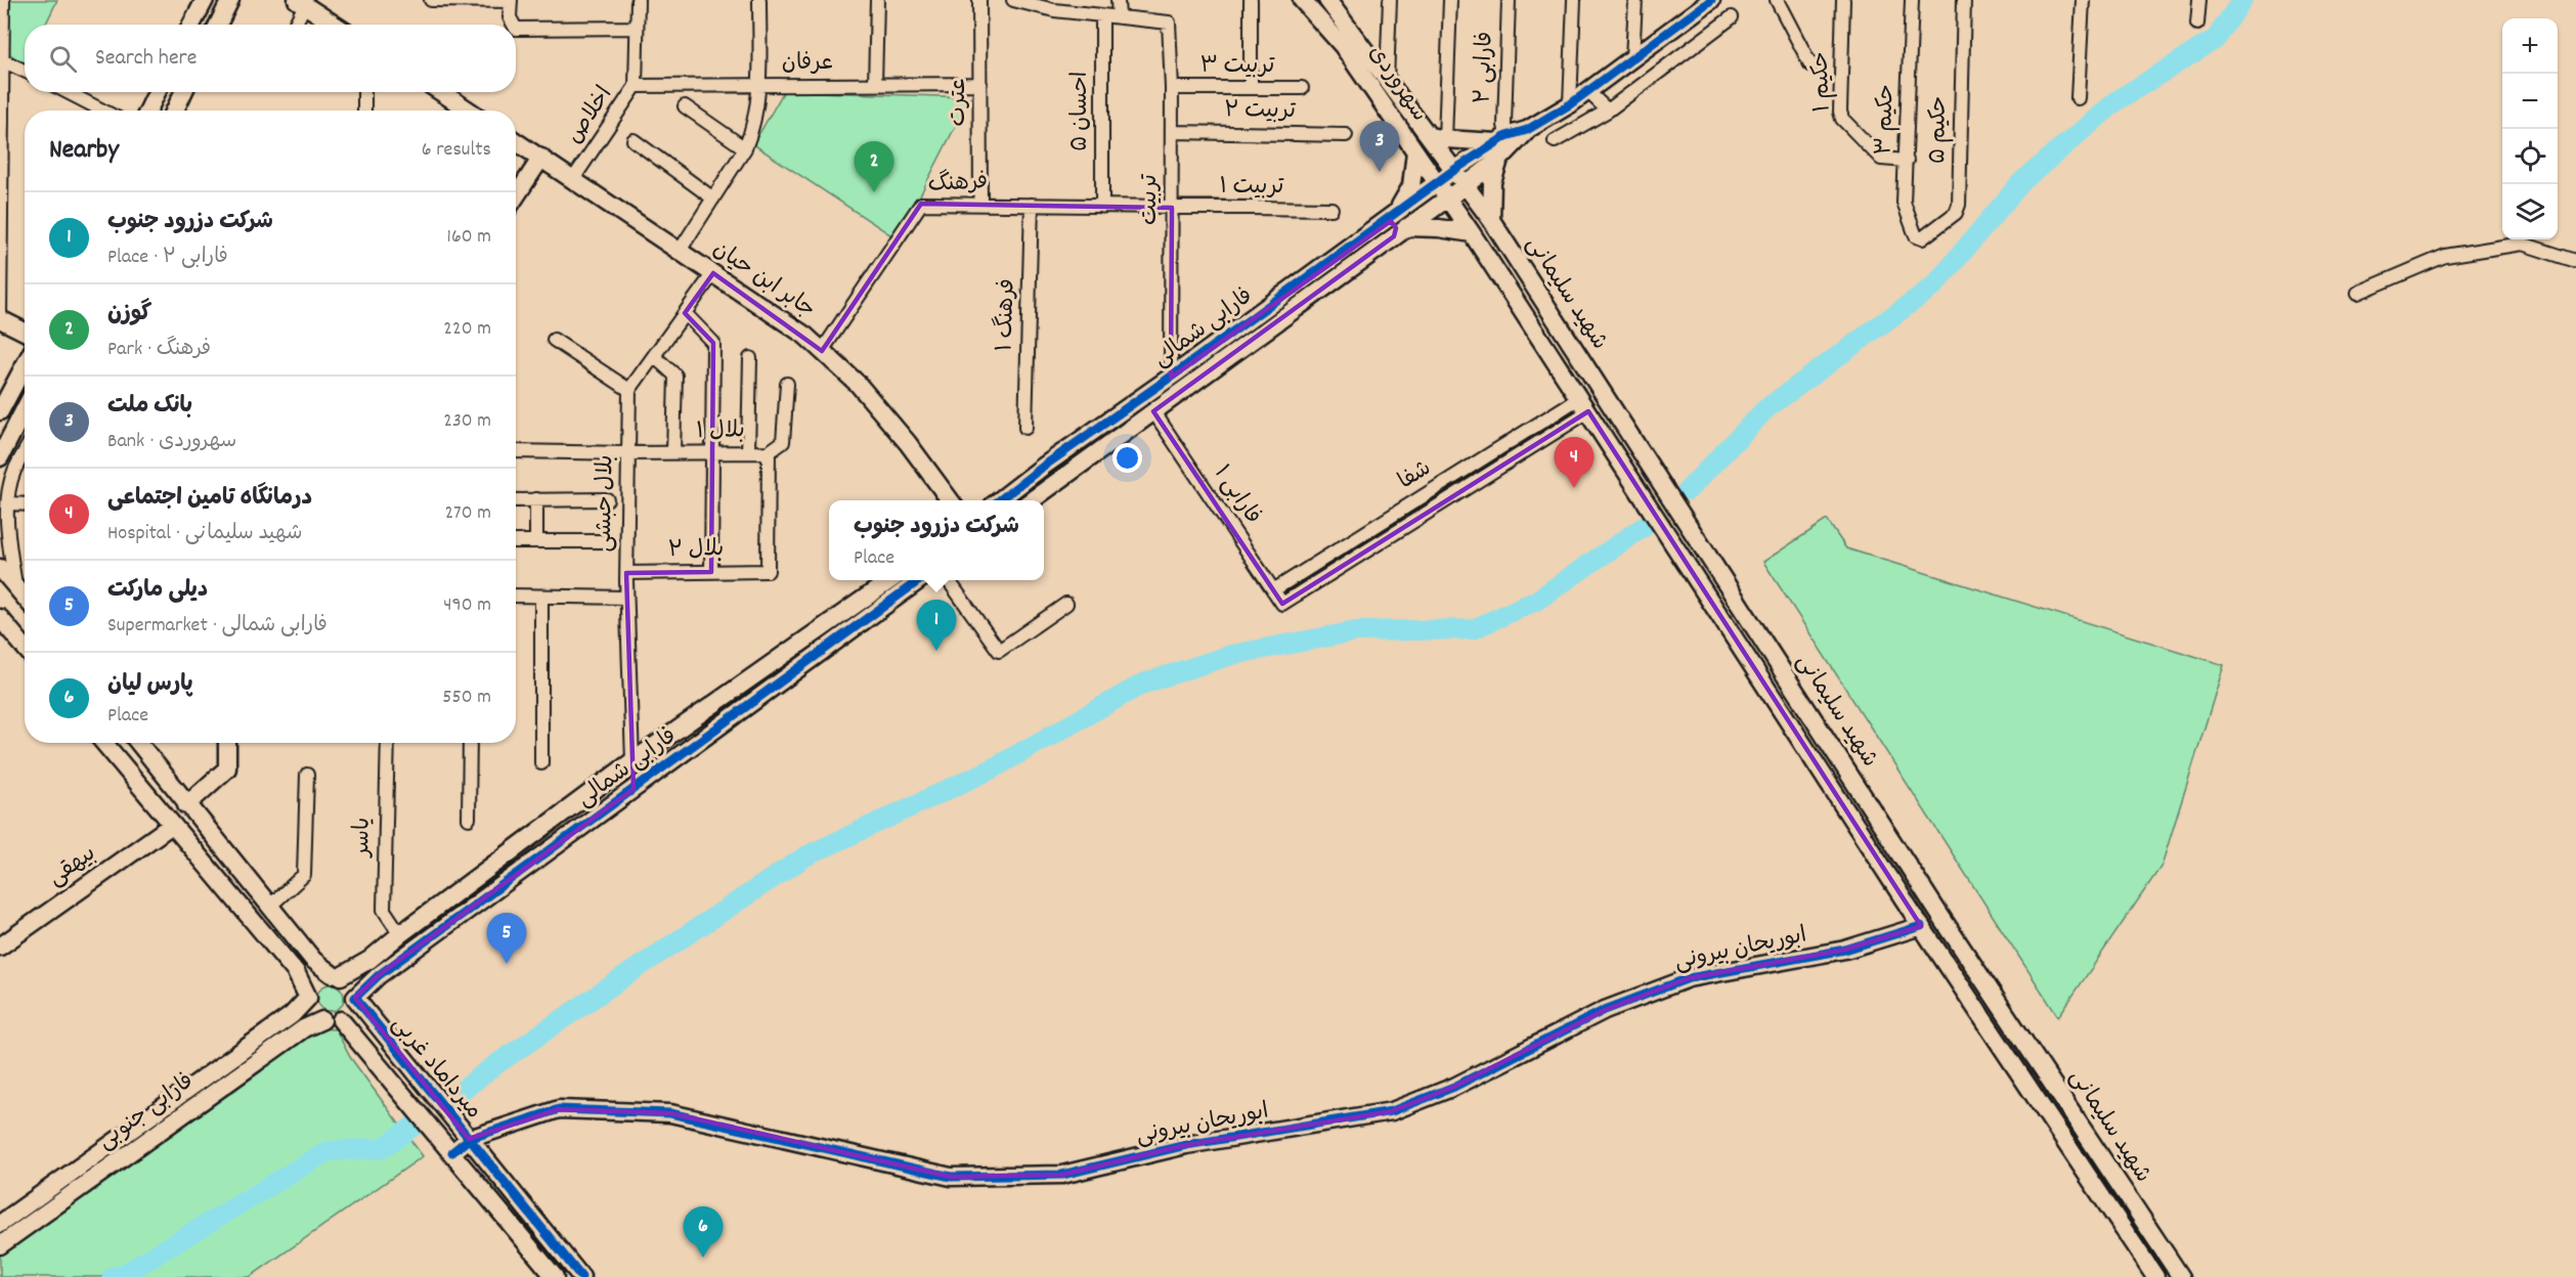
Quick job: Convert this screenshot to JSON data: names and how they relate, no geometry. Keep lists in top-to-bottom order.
{
  "streets": {
    "street": [
      "عرفان",
      "تربیت ۳",
      "فارابی ۲",
      "حکیم ۱",
      "سهروردی",
      "عترت",
      "احسان ۵",
      "تربیت ۲",
      "اخلاص",
      "حکیم ۳",
      "حکیم ۵",
      "فرهنگ",
      "تربیت ۱",
      "تربیت",
      "جابر ابن حیان",
      "شهید سلیمانی",
      "فرهنگ ۱",
      "فارابی شمالی",
      "بلال ۱",
      "شفا",
      "فارابی ۱",
      "بلال حبشی",
      "بلال ۲",
      "یاسر",
      "بیهقی",
      "ابوریحان بیرونی",
      "میرداماد غربی",
      "فارابی جنوبی"
    ]
  },
  "crossings": [
    ["عرفان", "عترت"],
    ["عرفان", "اخلاص"],
    ["تربیت ۳", "تربیت"],
    ["حکیم ۱", "حکیم ۳"],
    ["سهروردی", "شهید سلیمانی"],
    ["سهروردی", "فارابی شمالی"],
    ["عترت", "فرهنگ"],
    ["احسان ۵", "فرهنگ"],
    ["تربیت ۲", "تربیت"],
    ["اخلاص", "جابر ابن حیان"],
    ["حکیم ۳", "حکیم ۵"],
    ["فرهنگ", "تربیت ۱"],
    ["فرهنگ", "تربیت"],
    ["فرهنگ", "جابر ابن حیان"],
    ["فرهنگ", "فرهنگ ۱"],
    ["تربیت ۱", "تربیت"],
    ["تربیت", "فارابی شمالی"],
    ["شهید سلیمانی", "فارابی شمالی"],
    ["شهید سلیمانی", "شفا"],
    ["شهید سلیمانی", "ابوریحان بیرونی"],
    ["فارابی شمالی", "فارابی ۱"],
    ["فارابی شمالی", "بلال حبشی"],
    ["فارابی شمالی", "یاسر"],
    ["فارابی شمالی", "میرداماد غربی"],
    ["فارابی شمالی", "فارابی جنوبی"],
    ["بلال ۱", "بلال حبشی"],
    ["بلال ۱", "بلال ۲"],
    ["شفا", "فارابی ۱"],
    ["بلال حبشی", "بلال ۲"],
    ["ابوریحان بیرونی", "میرداماد غربی"],
    ["میرداماد غربی", "فارابی جنوبی"]
  ],
  "page": {
    "map_buttons": ["+", "−"],
    "search": "Search here",
    "heading": ["Nearby", "6 results"],
    "pins": [
      "3",
      "2",
      "4",
      "1",
      "5",
      "6"
    ],
    "list": [
      {
        "mark": "1",
        "name": "شرکت دزرود جنوب",
        "note": "Place · فارابی ۲",
        "value": "160 m"
      },
      {
        "mark": "2",
        "name": "گوزن",
        "note": "Park · فرهنگ",
        "value": "220 m"
      },
      {
        "mark": "3",
        "name": "بانک ملت",
        "note": "Bank · سهروردی",
        "value": "230 m"
      },
      {
        "mark": "4",
        "name": "درمانگاه تامین اجتماعی",
        "note": "Hospital · شهید سلیمانی",
        "value": "270 m"
      },
      {
        "mark": "5",
        "name": "دیلی مارکت",
        "note": "Supermarket · فارابی شمالی",
        "value": "490 m"
      },
      {
        "mark": "6",
        "name": "پارس لیان",
        "note": "Place",
        "value": "550 m"
      }
    ],
    "popup": ["شرکت دزرود جنوب", "Place"]
  }
}
